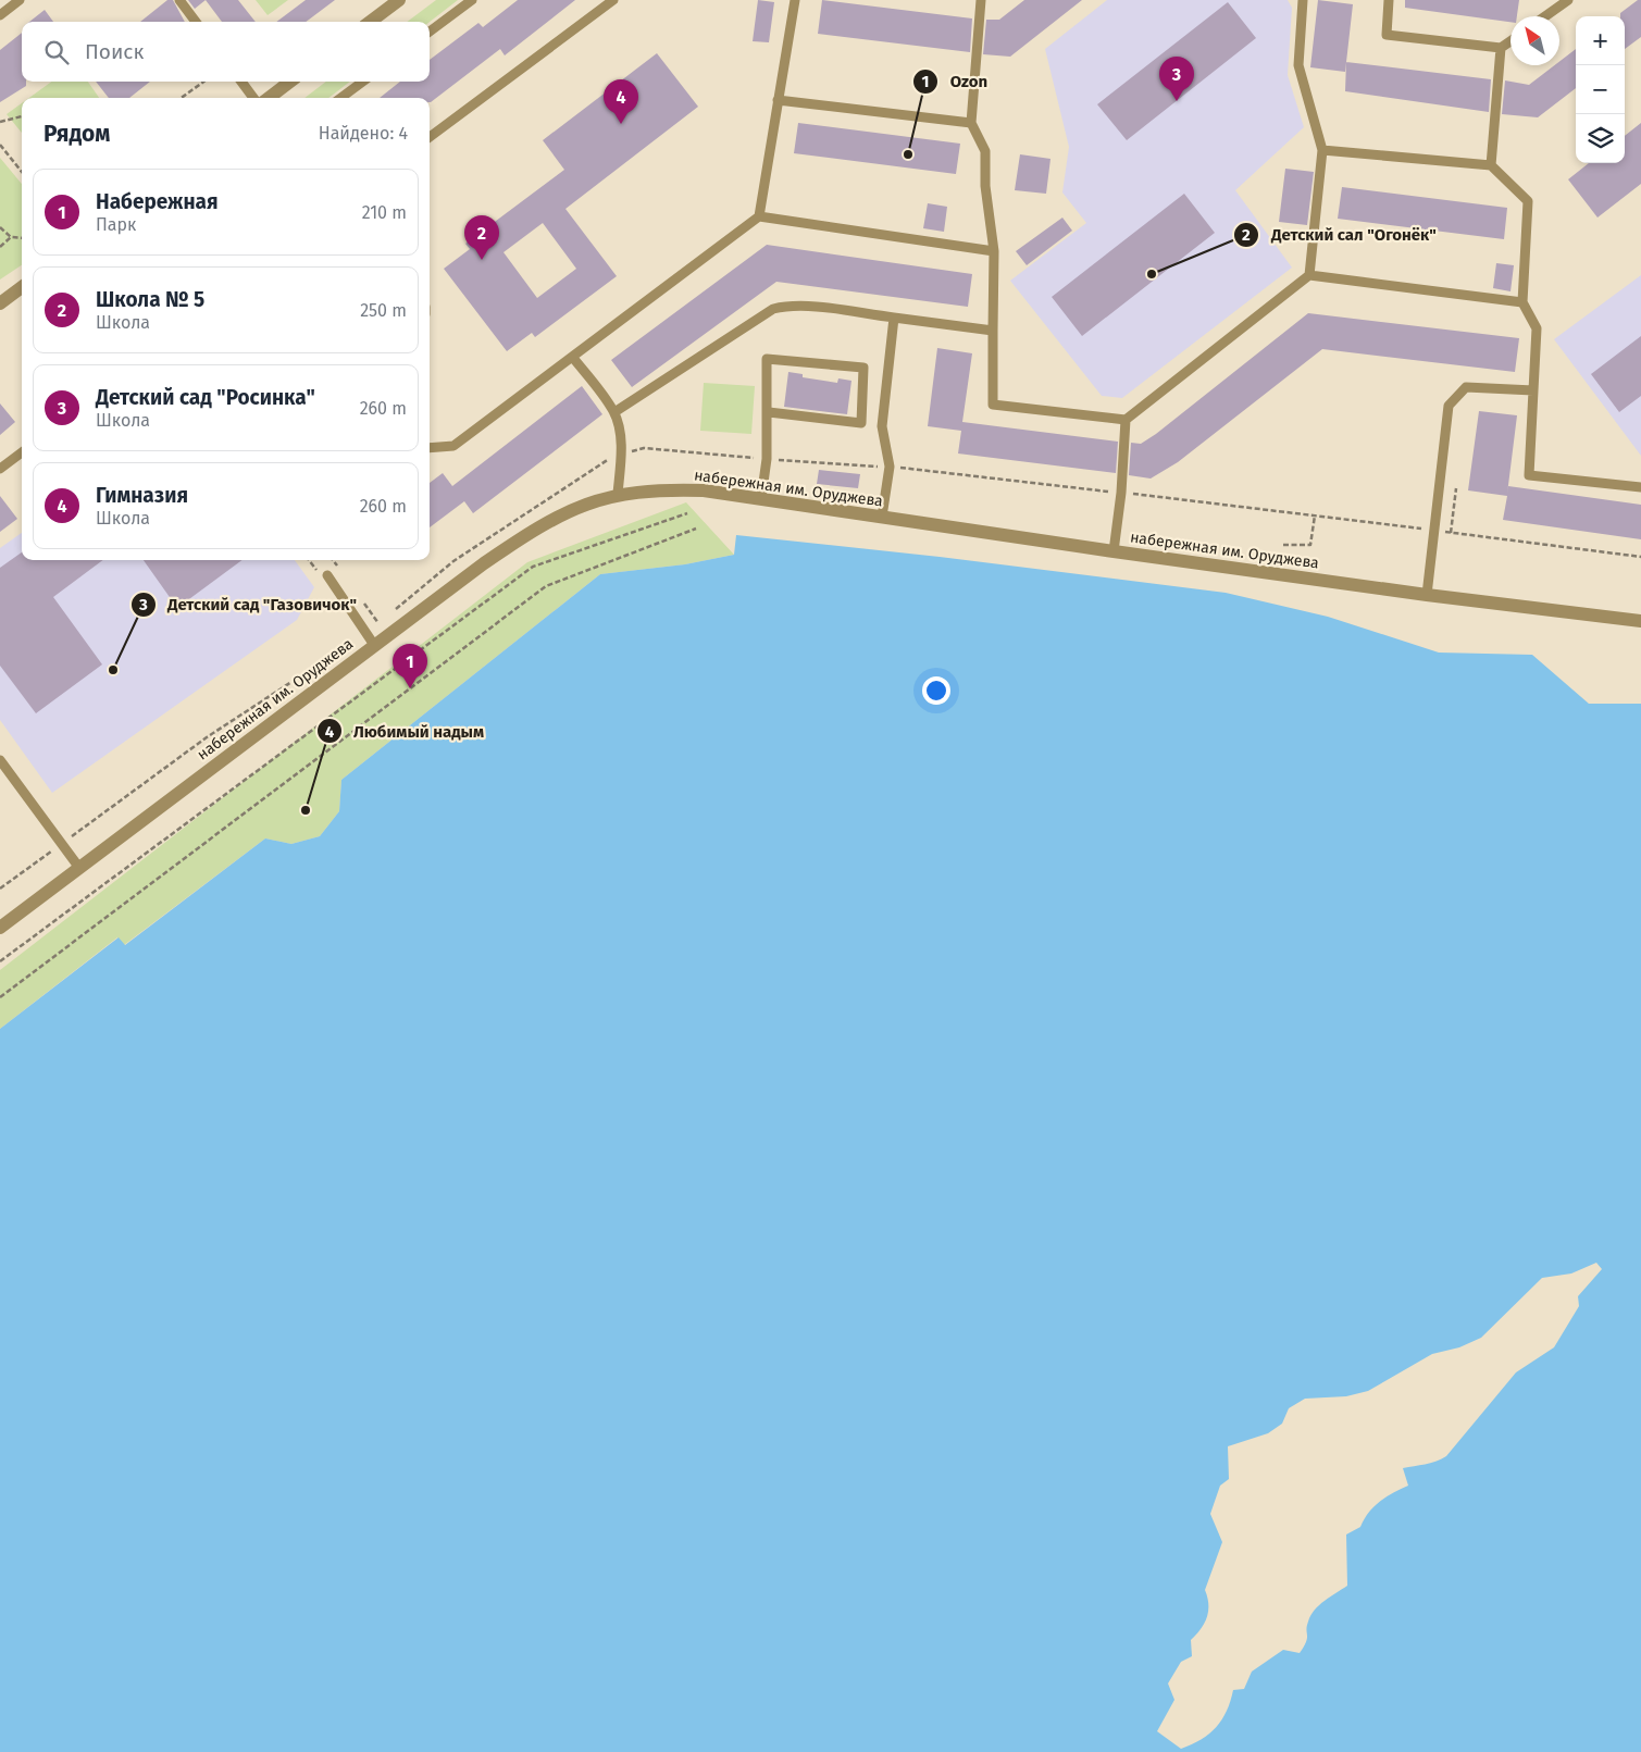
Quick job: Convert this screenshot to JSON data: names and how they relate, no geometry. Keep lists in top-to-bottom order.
{
  "streets": {
    "street": ["набережная им. Оруджева"]
  },
  "places": [
    "Ozon",
    "Детский сал \"Огонёк\"",
    "Детский сад \"Газовичок\"",
    "Любимый надым"
  ],
  "north": "top left",
  "page": {
    "map_buttons": ["+", "−"],
    "search": "Поиск",
    "pins": [
      "3",
      "4",
      "2",
      "1"
    ],
    "heading": ["Рядом", "Найдено: 4"],
    "list": [
      {
        "mark": "1",
        "name": "Набережная",
        "note": "Парк",
        "value": "210 m"
      },
      {
        "mark": "2",
        "name": "Школа № 5",
        "note": "Школа",
        "value": "250 m"
      },
      {
        "mark": "3",
        "name": "Детский сад \"Росинка\"",
        "note": "Школа",
        "value": "260 m"
      },
      {
        "mark": "4",
        "name": "Гимназия",
        "note": "Школа",
        "value": "260 m"
      }
    ]
  }
}
